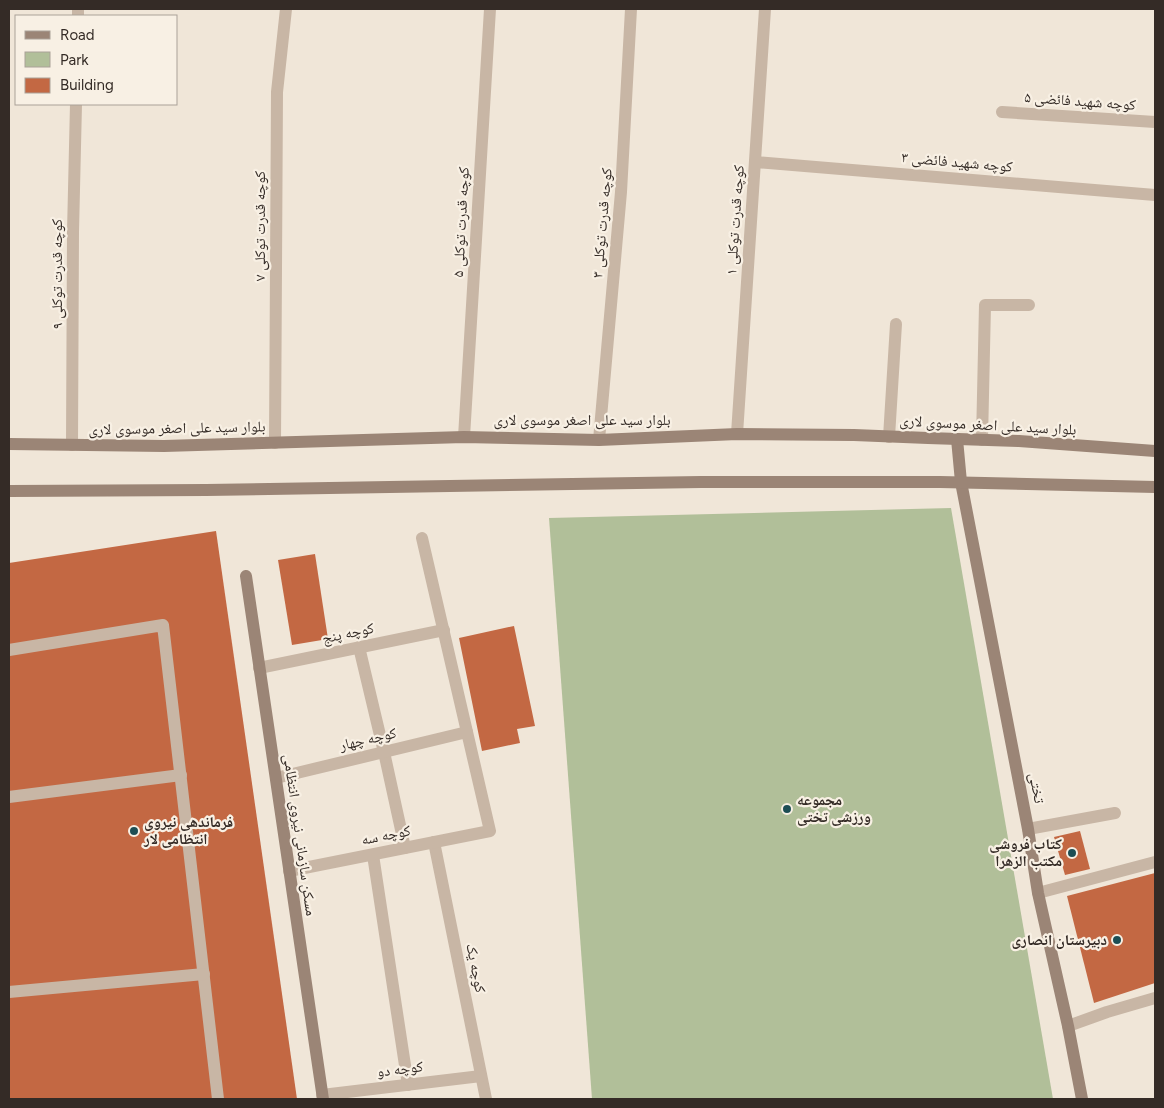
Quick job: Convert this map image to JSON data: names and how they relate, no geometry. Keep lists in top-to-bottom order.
{
  "streets": {
    "main road": ["بلوار سید علی اصغر موسوی لاری", "تختی", "مسکن سازمانی نیروی انتظامی"],
    "street": [
      "کوچه شهید فائضی ۵",
      "کوچه شهید فائضی ۳",
      "کوچه قدرت توکلی ۱",
      "کوچه قدرت توکلی ۵",
      "کوچه قدرت توکلی ۳",
      "کوچه قدرت توکلی ۷",
      "کوچه قدرت توکلی ۹",
      "کوچه پنج",
      "کوچه چهار",
      "کوچه سه",
      "کوچه یک",
      "کوچه دو"
    ]
  },
  "crossings": [
    ["کوچه شهید فائضی ۳", "کوچه قدرت توکلی ۱"],
    ["کوچه قدرت توکلی ۱", "بلوار سید علی اصغر موسوی لاری"],
    ["کوچه قدرت توکلی ۵", "بلوار سید علی اصغر موسوی لاری"],
    ["کوچه قدرت توکلی ۳", "بلوار سید علی اصغر موسوی لاری"],
    ["کوچه قدرت توکلی ۷", "بلوار سید علی اصغر موسوی لاری"],
    ["کوچه قدرت توکلی ۹", "بلوار سید علی اصغر موسوی لاری"],
    ["بلوار سید علی اصغر موسوی لاری", "تختی"],
    ["کوچه پنج", "مسکن سازمانی نیروی انتظامی"],
    ["کوچه چهار", "مسکن سازمانی نیروی انتظامی"],
    ["کوچه چهار", "کوچه سه"],
    ["مسکن سازمانی نیروی انتظامی", "کوچه سه"],
    ["مسکن سازمانی نیروی انتظامی", "کوچه دو"],
    ["کوچه سه", "کوچه یک"],
    ["کوچه یک", "کوچه دو"]
  ],
  "places": [
    "مجموعه ورزشی تختی",
    "فرماندهی نیروی انتظامی لار",
    "کتاب فروشی مکتب الزهرا",
    "دبیرستان انصاری"
  ],
  "legend": ["Road", "Park", "Building"]
}
